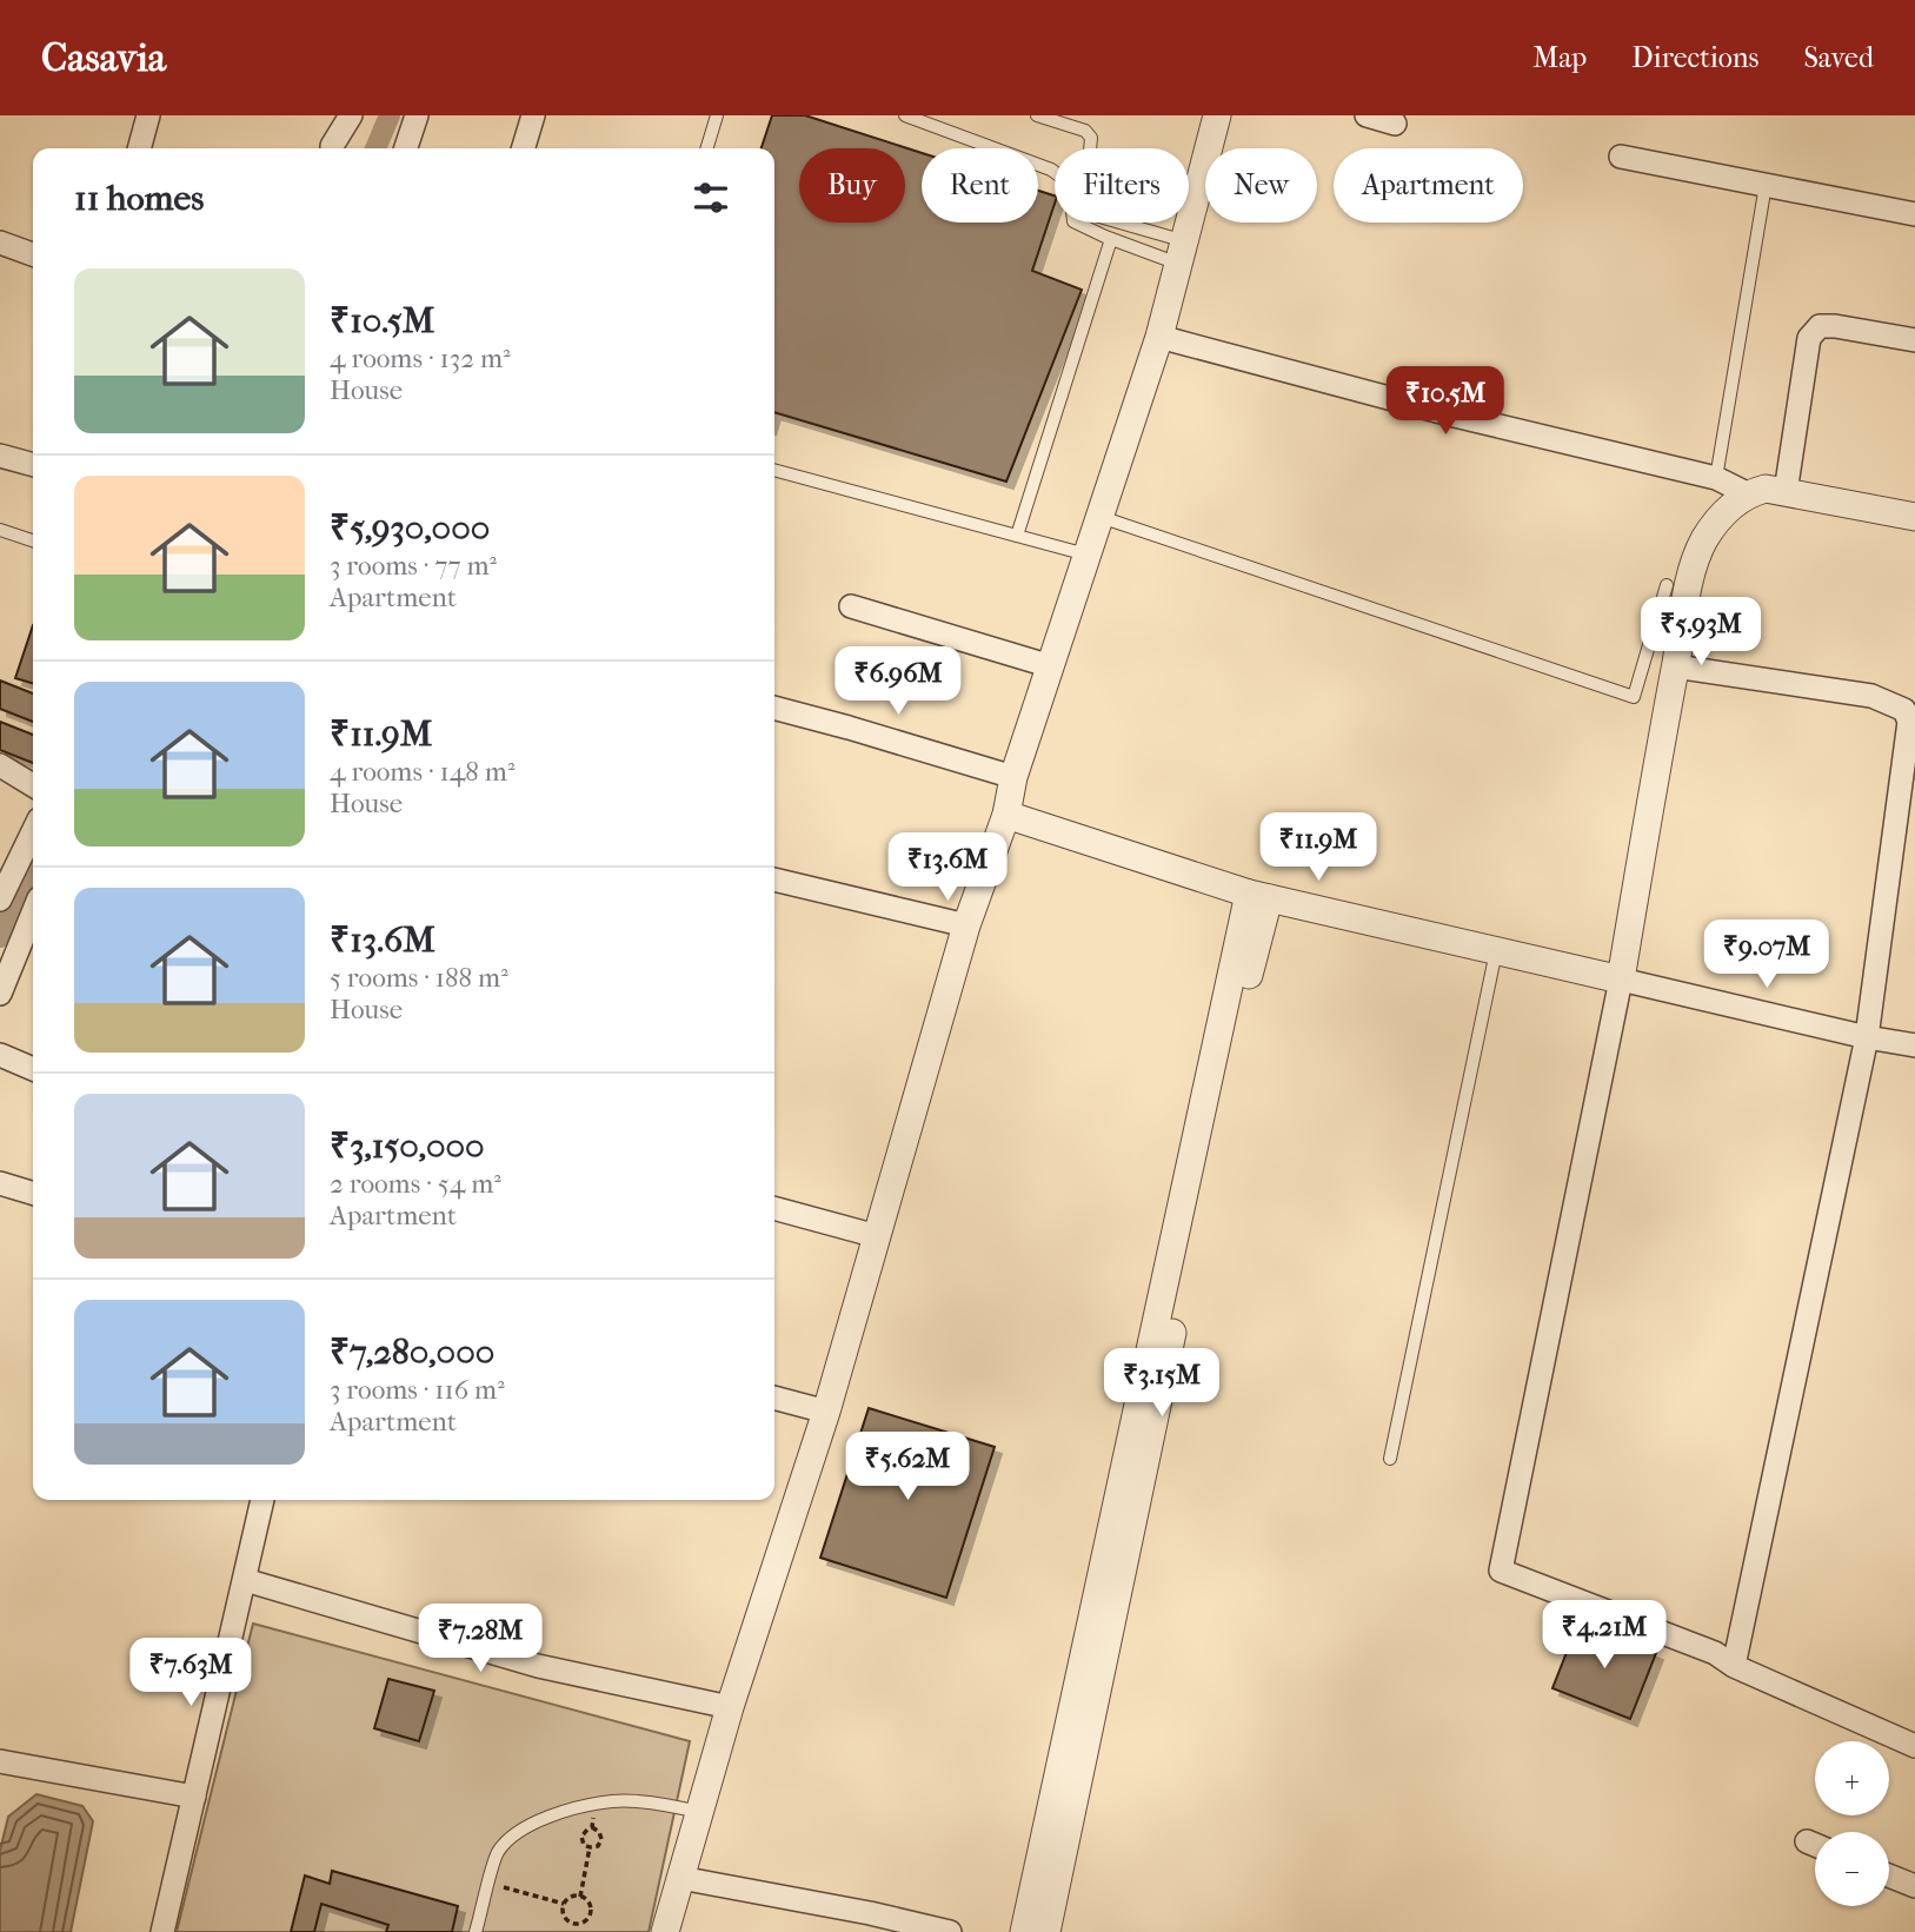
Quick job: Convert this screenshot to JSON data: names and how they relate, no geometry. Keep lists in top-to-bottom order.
{
  "page": {
    "header": "Casavia",
    "nav": ["Map", "Directions", "Saved"],
    "chip": [
      "Buy",
      "Rent",
      "Filters",
      "New",
      "Apartment"
    ],
    "heading": "11 homes",
    "list": [
      {
        "name": "₹10.5M",
        "note": "4 rooms · 132 m² · House"
      },
      {
        "name": "₹5,930,000",
        "note": "3 rooms · 77 m² · Apartment"
      },
      {
        "name": "₹11.9M",
        "note": "4 rooms · 148 m² · House"
      },
      {
        "name": "₹13.6M",
        "note": "5 rooms · 188 m² · House"
      },
      {
        "name": "₹3,150,000",
        "note": "2 rooms · 54 m² · Apartment"
      },
      {
        "name": "₹7,280,000",
        "note": "3 rooms · 116 m² · Apartment"
      }
    ],
    "price": [
      "₹10.5M",
      "₹5.93M",
      "₹6.96M",
      "₹11.9M",
      "₹13.6M",
      "₹9.07M",
      "₹3.15M",
      "₹5.62M",
      "₹4.21M",
      "₹7.28M",
      "₹7.63M"
    ],
    "map_buttons": ["+", "−"]
  }
}
